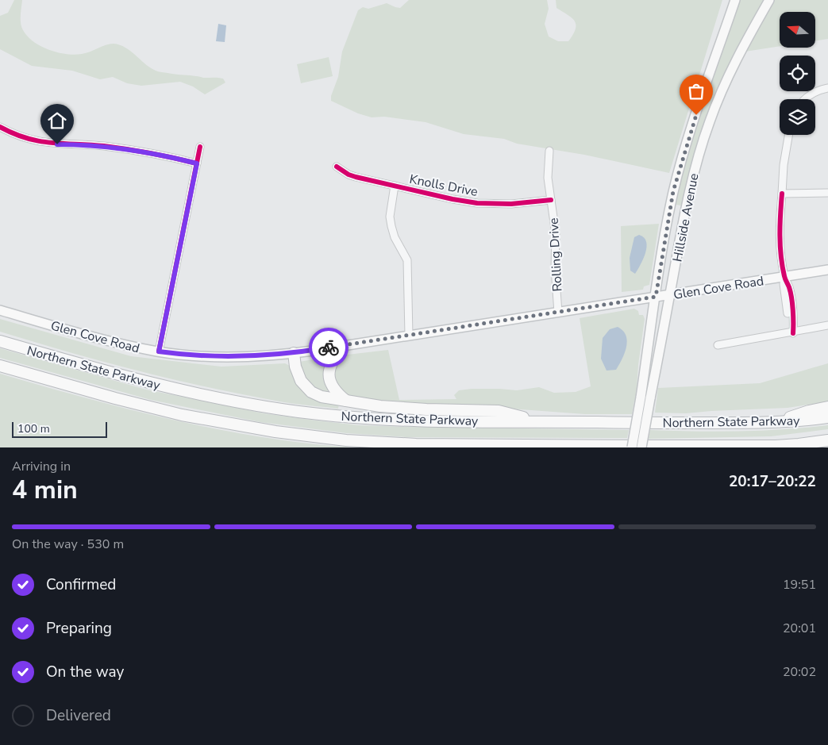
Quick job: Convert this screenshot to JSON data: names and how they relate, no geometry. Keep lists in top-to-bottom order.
{
  "streets": {
    "highway": ["Northern State Parkway"],
    "main road": ["Hillside Avenue", "Glen Cove Road"],
    "street": ["Knolls Drive", "Rolling Drive"]
  },
  "crossings": [
    ["Knolls Drive", "Rolling Drive"],
    ["Hillside Avenue", "Glen Cove Road"],
    ["Rolling Drive", "Glen Cove Road"]
  ],
  "scale_bar": "100 m",
  "north": "left",
  "page": {
    "scale": "100 m",
    "heading": ["4 min", "Arriving in", "20:17–20:22"],
    "bar": "On the way · 530 m",
    "list": [
      ["Confirmed", "19:51"],
      ["Preparing", "20:01"],
      ["On the way", "20:02"],
      "Delivered"
    ]
  }
}
